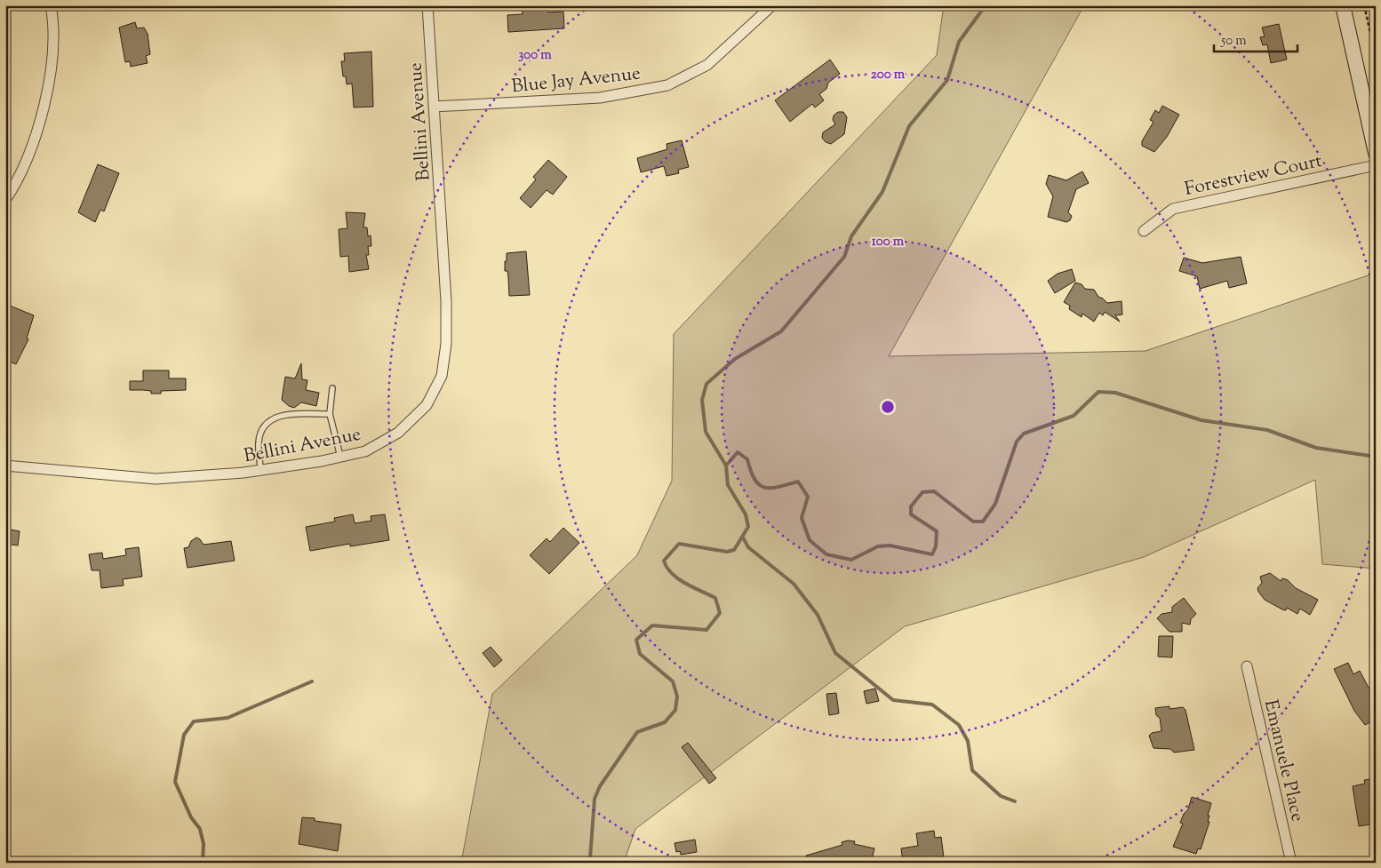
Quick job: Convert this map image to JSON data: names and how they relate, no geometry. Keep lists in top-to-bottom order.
{
  "streets": {
    "street": [
      "Blue Jay Avenue",
      "Bellini Avenue",
      "Forestview Court",
      "Emanuele Place"
    ]
  },
  "crossings": [
    ["Blue Jay Avenue", "Bellini Avenue"]
  ],
  "scale_bar": "50 m",
  "rings": ["300 m", "200 m", "100 m"]
}
